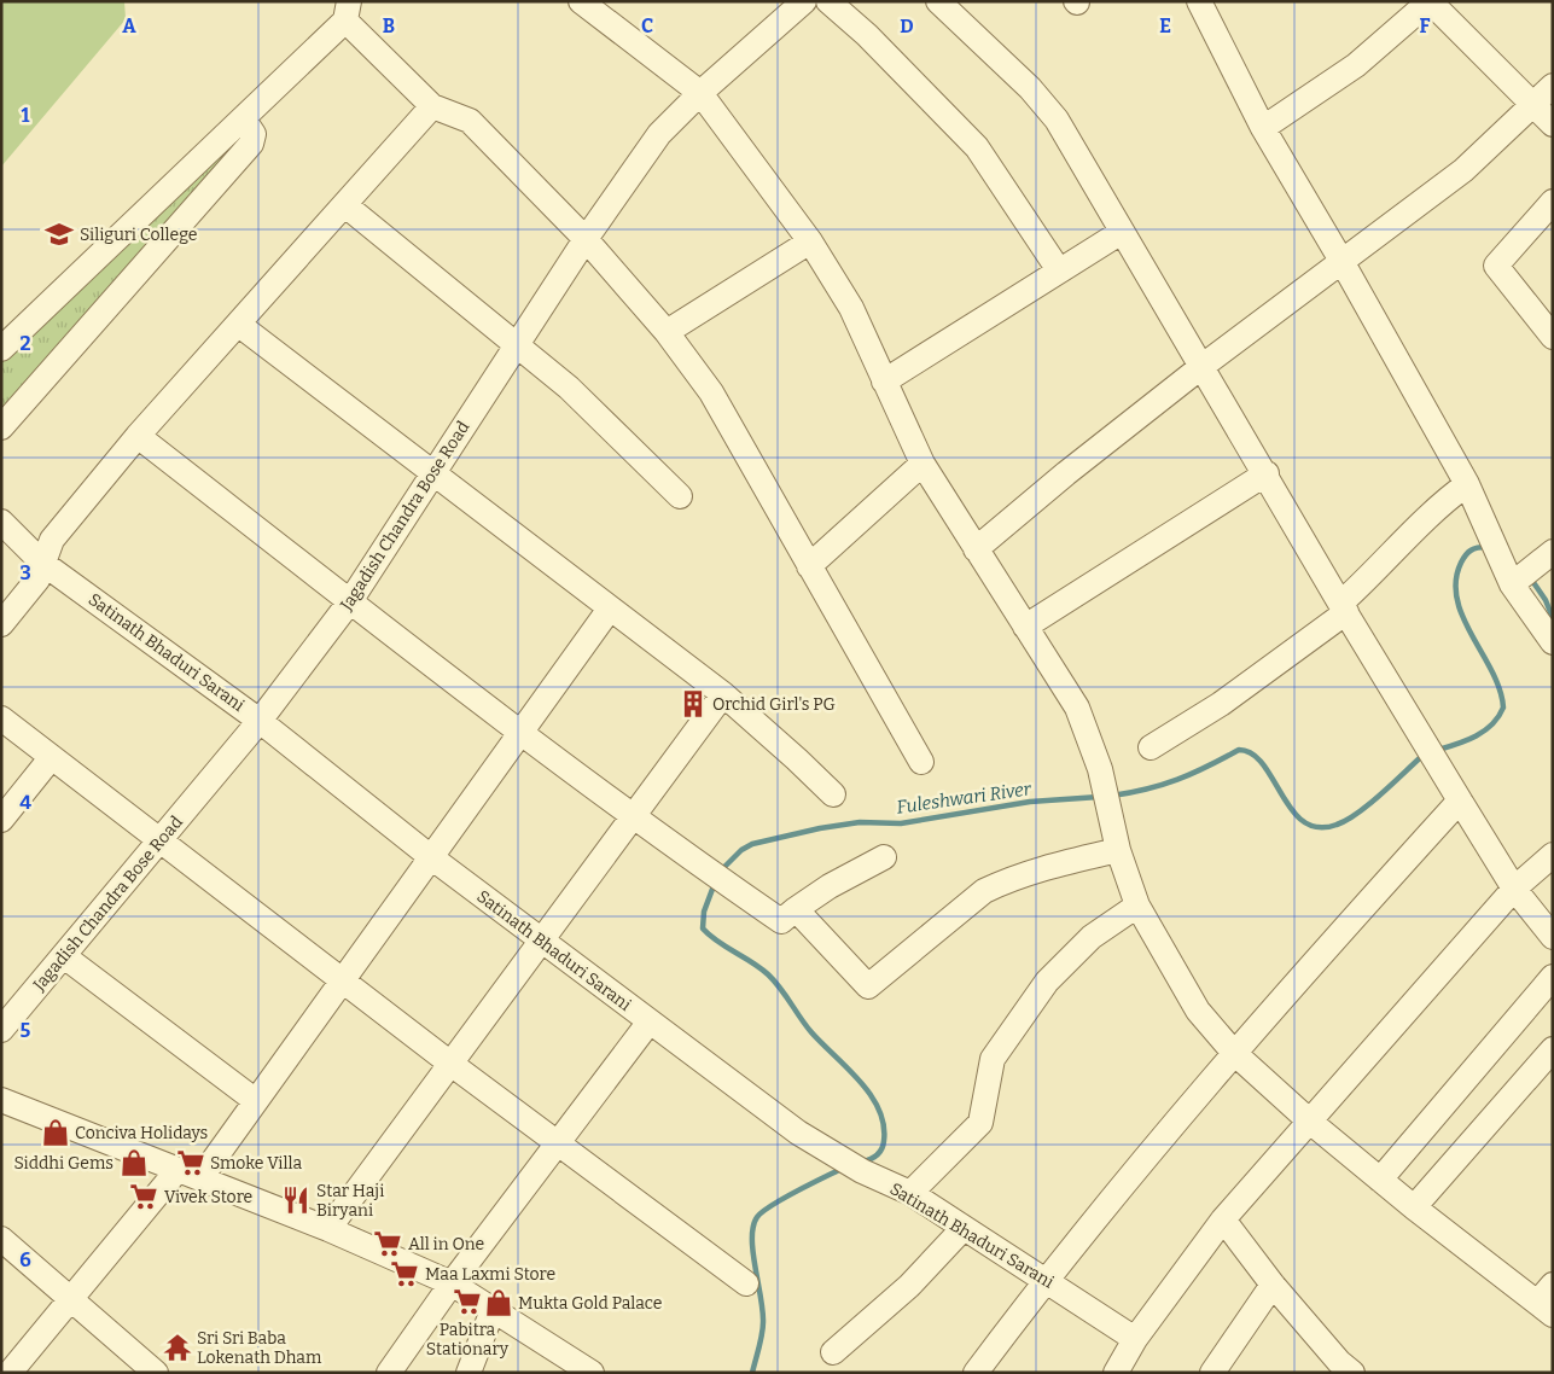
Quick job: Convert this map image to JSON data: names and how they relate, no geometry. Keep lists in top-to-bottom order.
{
  "streets": {
    "street": ["Jagadish Chandra Bose Road", "Satinath Bhaduri Sarani"]
  },
  "crossings": [
    ["Jagadish Chandra Bose Road", "Satinath Bhaduri Sarani"]
  ],
  "water": ["Fuleshwari River"],
  "places": {
    "school or university": ["Siliguri College"],
    "building": ["Orchid Girl's PG"],
    "shop": ["Conciva Holidays", "Siddhi Gems", "Mukta Gold Palace"],
    "supermarket": [
      "Smoke Villa",
      "Vivek Store",
      "All in One",
      "Maa Laxmi Store",
      "Pabitra Stationary"
    ],
    "restaurant": ["Star Haji Biryani"],
    "temple": ["Sri Sri Baba Lokenath Dham"]
  },
  "grid": {
    "columns": [
      "A",
      "B",
      "C",
      "D",
      "E",
      "F"
    ],
    "rows": [
      "1",
      "2",
      "3",
      "4",
      "5",
      "6"
    ]
  }
}
